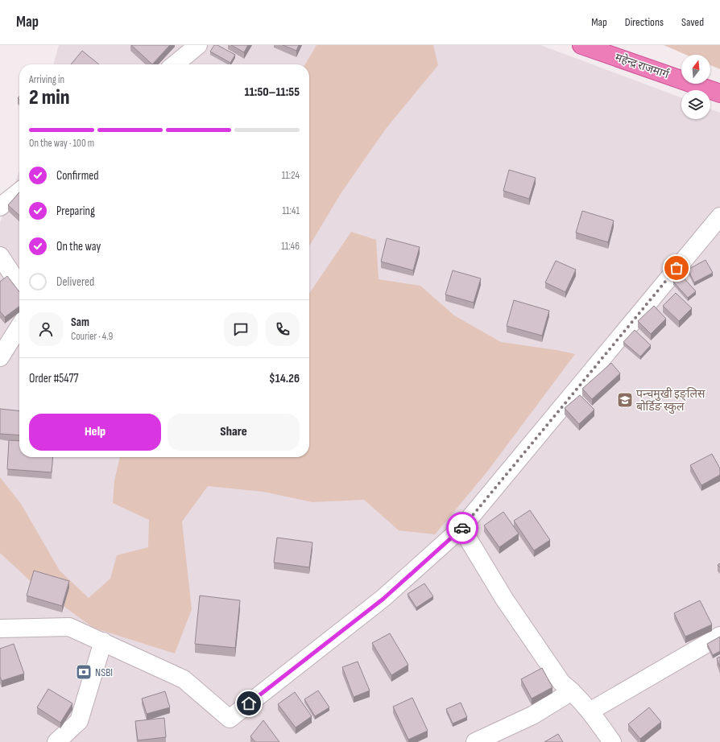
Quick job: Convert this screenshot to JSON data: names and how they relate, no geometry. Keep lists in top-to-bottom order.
{
  "streets": {
    "highway": ["महेन्द्र राजमार्ग"]
  },
  "places": {
    "school or university": ["पन्चमुखी इङ्लिस बोर्डिङ स्कुल"],
    "bank": ["NSBI"]
  },
  "north": "top",
  "page": {
    "header": "Map",
    "nav": ["Map", "Directions", "Saved"],
    "heading": ["2 min", "Arriving in", "11:50–11:55"],
    "panel": [
      "Sam",
      "Courier · 4.9",
      "Order #5477",
      "$14.26"
    ],
    "bar": "On the way · 100 m",
    "list": [
      ["Confirmed", "11:24"],
      ["Preparing", "11:41"],
      ["On the way", "11:46"],
      "Delivered"
    ],
    "buttons": ["Help", "Share"]
  }
}
